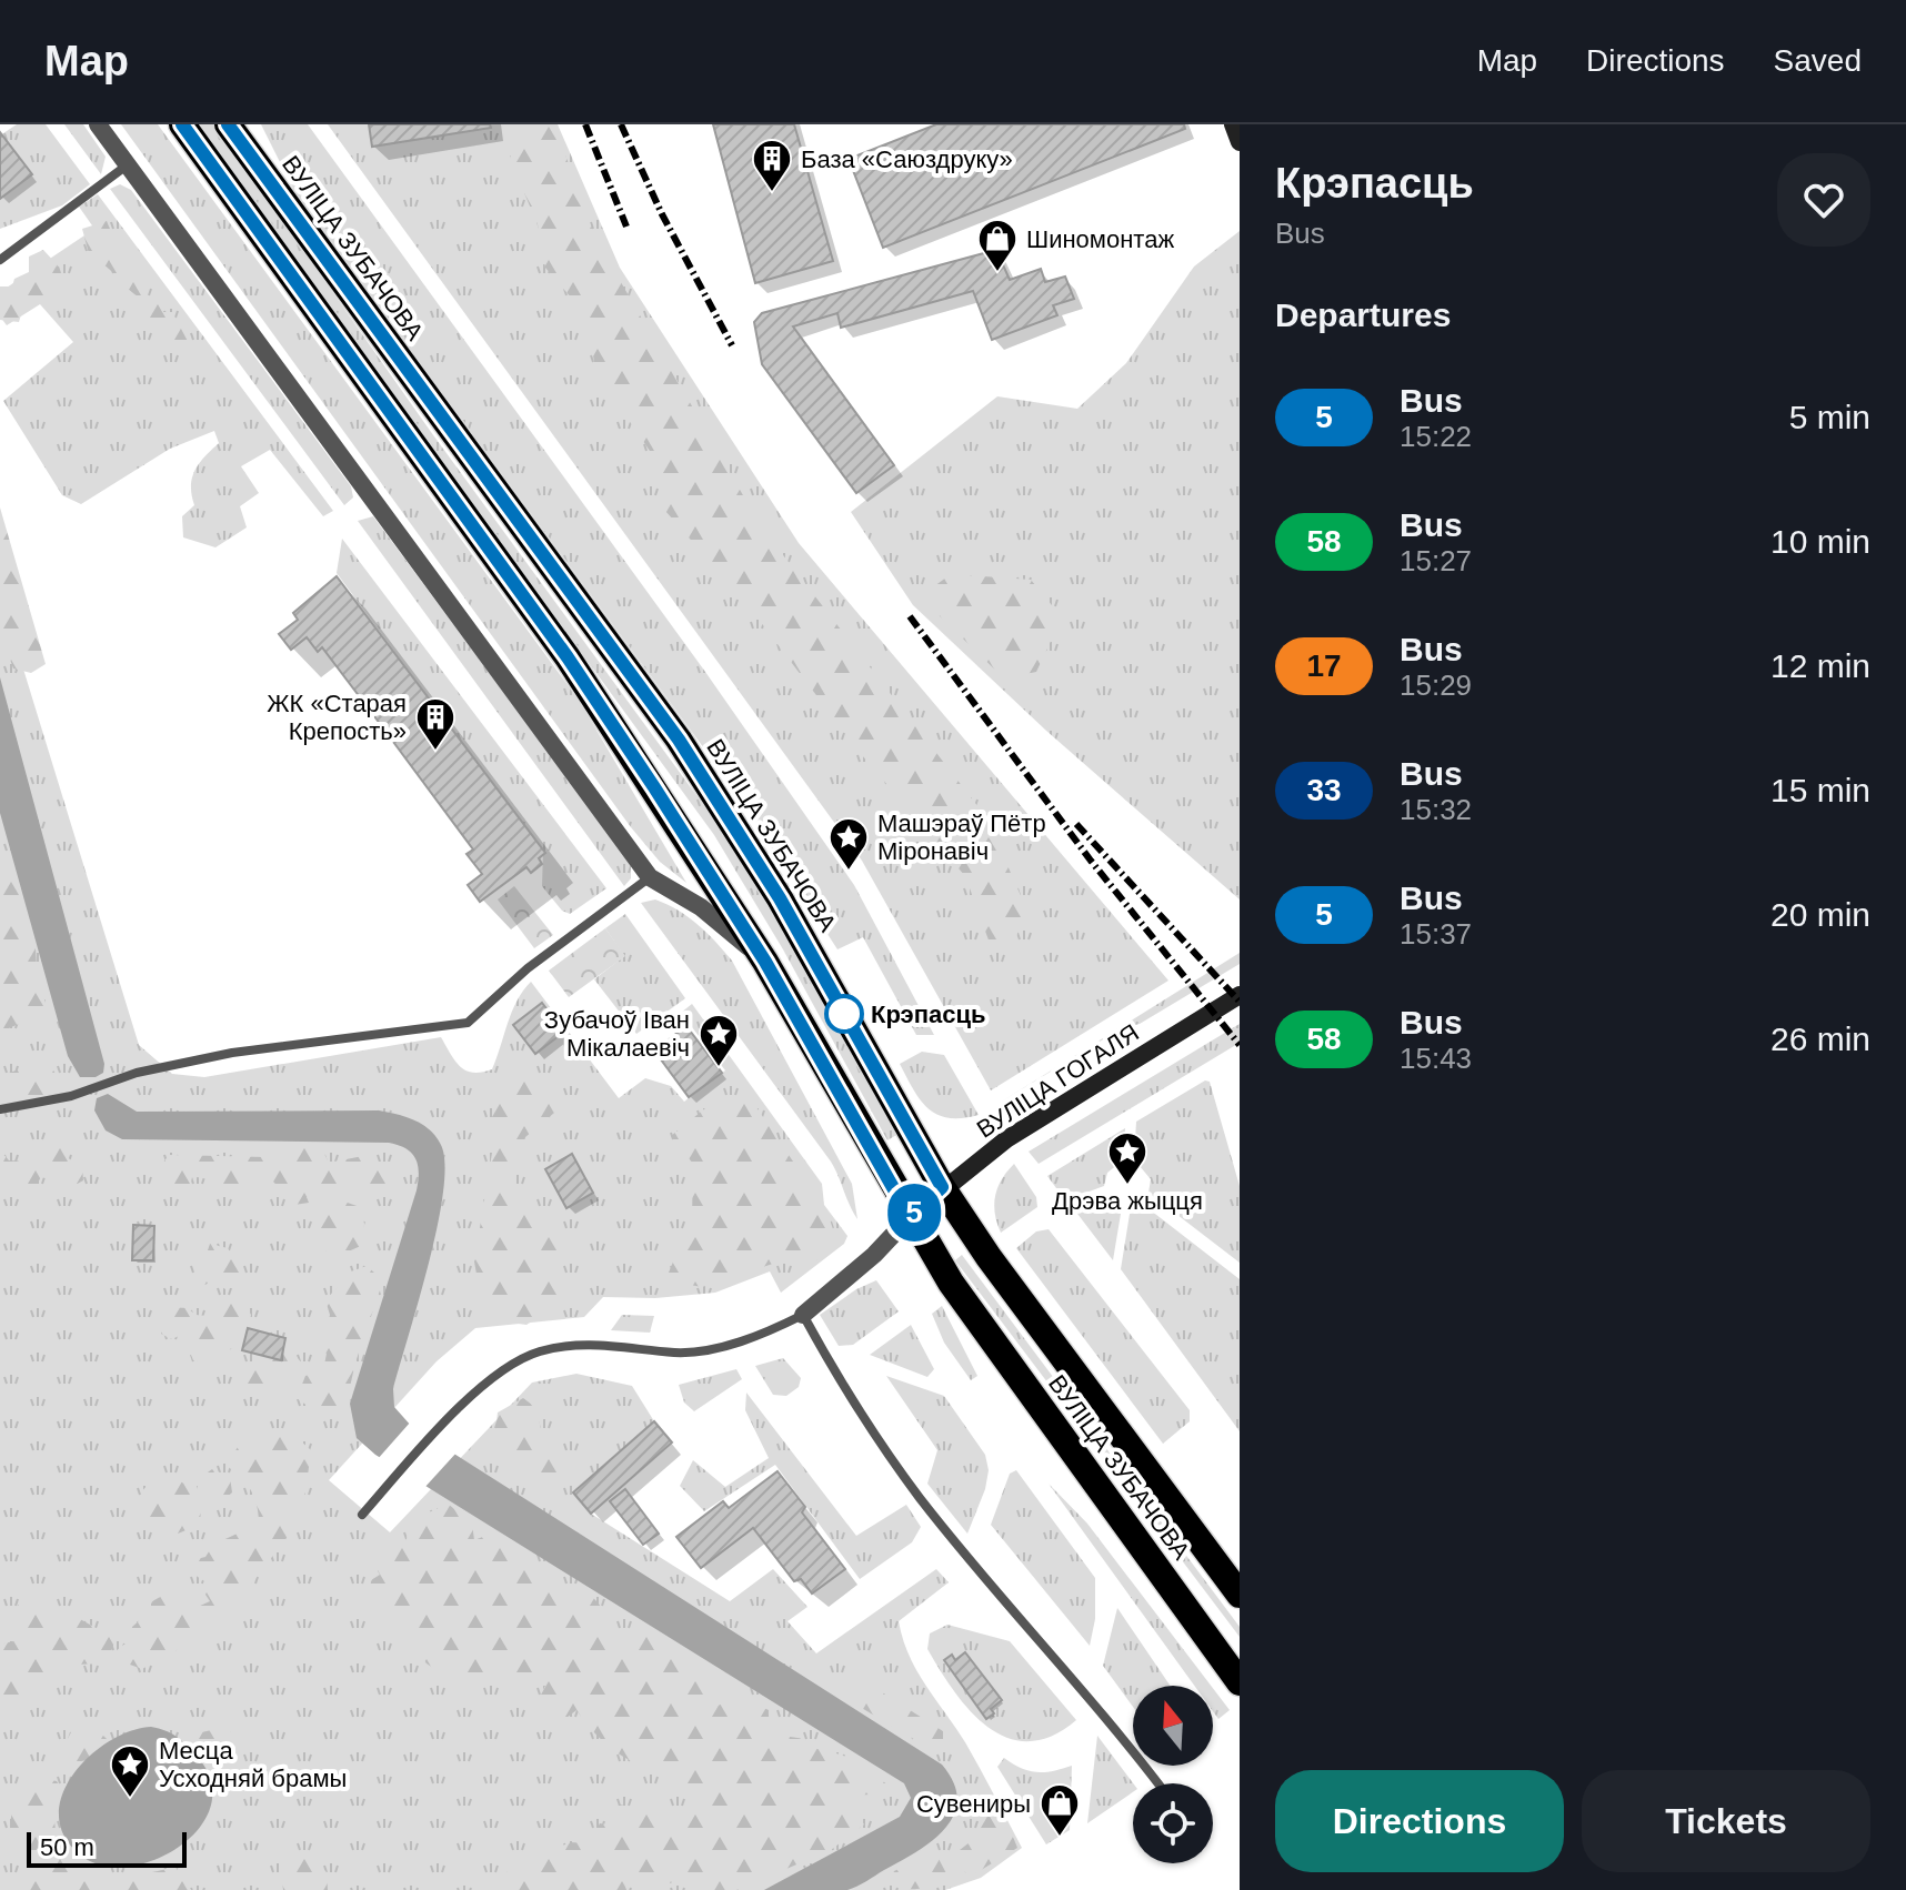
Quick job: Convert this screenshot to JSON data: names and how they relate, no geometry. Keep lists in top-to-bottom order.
{
  "streets": {
    "highway": ["ВУЛІЦА ЗУБАЧОВА"],
    "main road": ["ВУЛІЦА ГОГАЛЯ"]
  },
  "crossings": [
    ["ВУЛІЦА ЗУБАЧОВА", "ВУЛІЦА ГОГАЛЯ"]
  ],
  "places": {
    "building": ["База «Саюздруку»", "ЖК «Старая Крепость»"],
    "shop": ["Шиномонтаж", "Сувениры"],
    "place": [
      "Машэраў Пётр Міронавіч",
      "Зубачоў Іван Мікалаевіч",
      "Дрэва жыцця",
      "Месца Усходняй брамы"
    ],
    "other": ["Крэпасць"]
  },
  "lines": ["bus line 5"],
  "scale_bar": "50 m",
  "north": "top",
  "page": {
    "header": "Map",
    "nav": ["Map", "Directions", "Saved"],
    "on_map": "5",
    "heading": [
      ["Крэпасць", "Bus"],
      "Departures"
    ],
    "list": [
      {
        "mark": "5",
        "name": "Bus",
        "note": "15:22",
        "value": "5 min"
      },
      {
        "mark": "58",
        "name": "Bus",
        "note": "15:27",
        "value": "10 min"
      },
      {
        "mark": "17",
        "name": "Bus",
        "note": "15:29",
        "value": "12 min"
      },
      {
        "mark": "33",
        "name": "Bus",
        "note": "15:32",
        "value": "15 min"
      },
      {
        "mark": "5",
        "name": "Bus",
        "note": "15:37",
        "value": "20 min"
      },
      {
        "mark": "58",
        "name": "Bus",
        "note": "15:43",
        "value": "26 min"
      }
    ],
    "buttons": ["Directions", "Tickets"],
    "scale": "50 m"
  }
}
